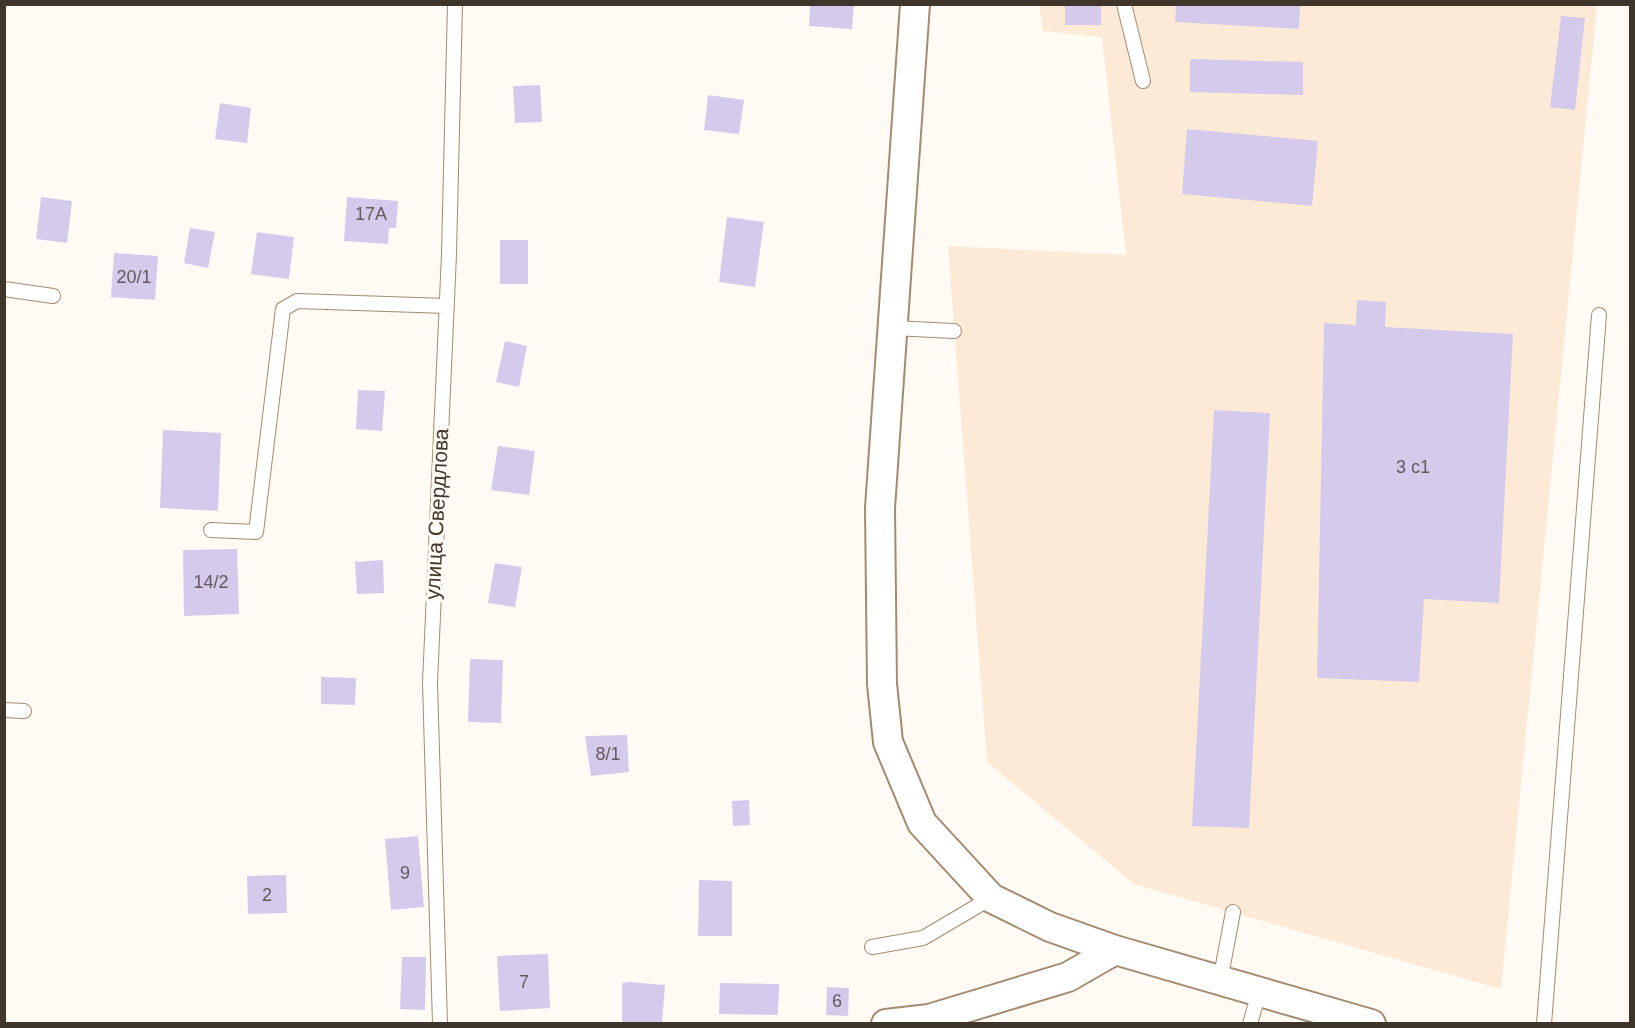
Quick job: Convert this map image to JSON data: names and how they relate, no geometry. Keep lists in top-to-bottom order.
{
  "streets": {
    "lane": ["улица Свердлова"]
  },
  "house_numbers": [
    "17А",
    "20/1",
    "3 с1",
    "14/2",
    "8/1",
    "9",
    "2",
    "7",
    "6"
  ]
}
